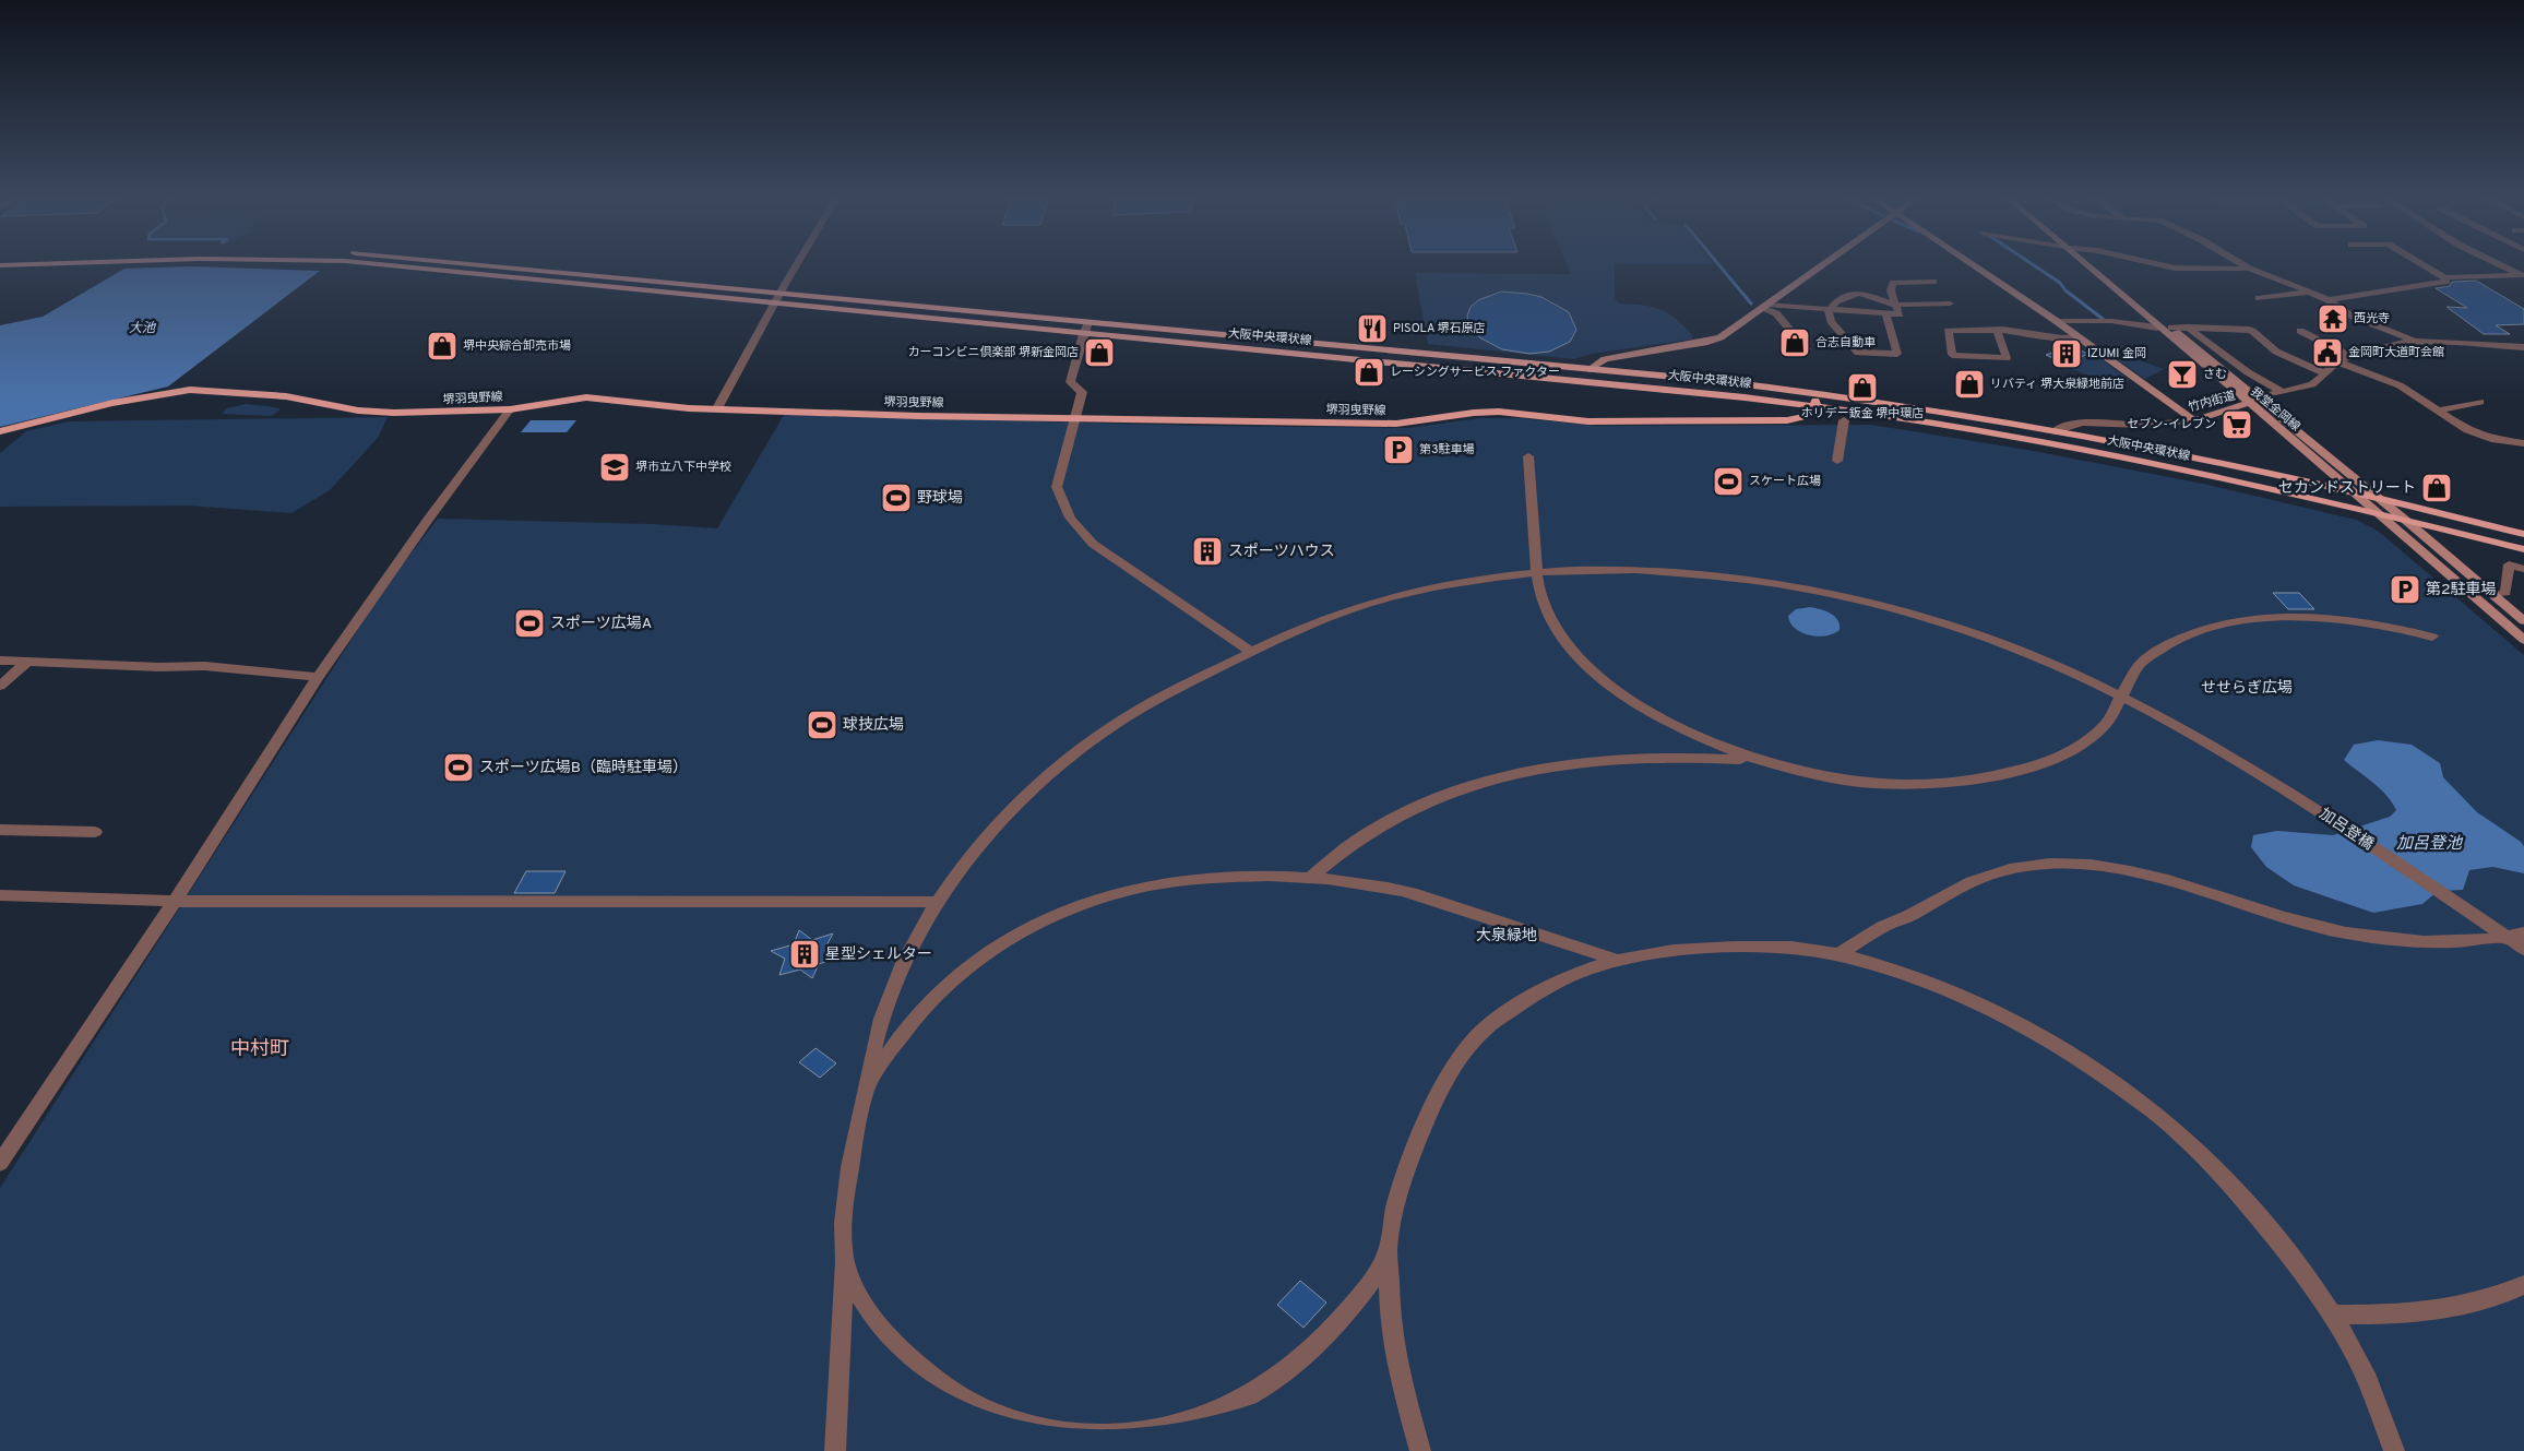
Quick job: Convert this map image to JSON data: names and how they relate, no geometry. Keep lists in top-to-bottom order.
{
  "streets": {
    "main road": [
      "大阪中央環状線",
      "堺羽曳野線",
      "竹内街道",
      "我堂金岡線"
    ],
    "street": ["加呂登橋"]
  },
  "crossings": [
    ["大阪中央環状線", "堺羽曳野線"],
    ["大阪中央環状線", "竹内街道"],
    ["大阪中央環状線", "我堂金岡線"],
    ["竹内街道", "我堂金岡線"]
  ],
  "districts": ["中村町"],
  "water": ["大池", "加呂登池"],
  "parks": ["せせらぎ広場", "大泉緑地"],
  "places": {
    "temple": ["西光寺"],
    "restaurant": ["PISOLA 堺石原店"],
    "shop": [
      "合志自動車",
      "堺中央綜合卸売市場",
      "カーコンビニ倶楽部 堺新金岡店",
      "レーシングサービス ファクター",
      "リバティ 堺大泉緑地前店",
      "ホリデー鈑金 堺中環店",
      "セカンドストリート"
    ],
    "public building": ["金岡町大道町会館"],
    "building": ["IZUMI 金岡", "スポーツハウス", "星型シェルター"],
    "bar": ["さむ"],
    "supermarket": ["セブン-イレブン"],
    "parking": ["第3駐車場", "第2駐車場"],
    "school or university": ["堺市立八下中学校"],
    "sports": [
      "スケート広場",
      "野球場",
      "スポーツ広場A",
      "球技広場",
      "スポーツ広場B（臨時駐車場）"
    ]
  }
}
